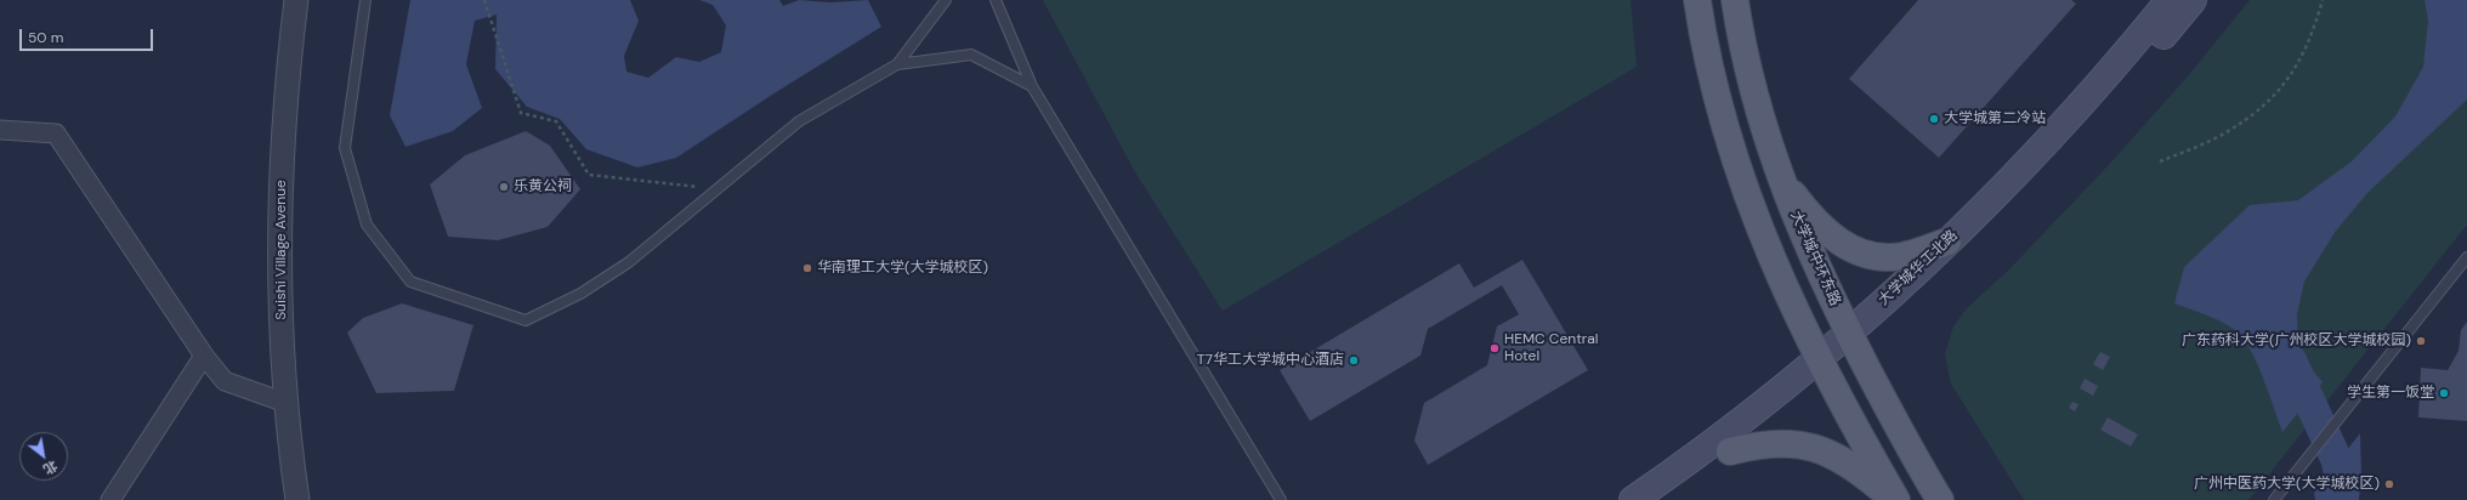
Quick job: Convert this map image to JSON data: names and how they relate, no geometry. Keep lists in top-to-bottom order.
{
  "streets": {
    "main road": ["大学城中环东路", "大学城华工北路"],
    "street": ["Suishi Village Avenue"]
  },
  "crossings": [
    ["大学城中环东路", "大学城华工北路"]
  ],
  "places": [
    "大学城第二冷站",
    "乐黄公祠",
    "华南理工大学(大学城校区)",
    "广东药科大学(广州校区大学城校园)",
    "HEMC Central Hotel",
    "T7华工大学城中心酒店",
    "学生第一饭堂",
    "广州中医药大学(大学城校区)"
  ],
  "scale_bar": "50 m",
  "north": "bottom right"
}
